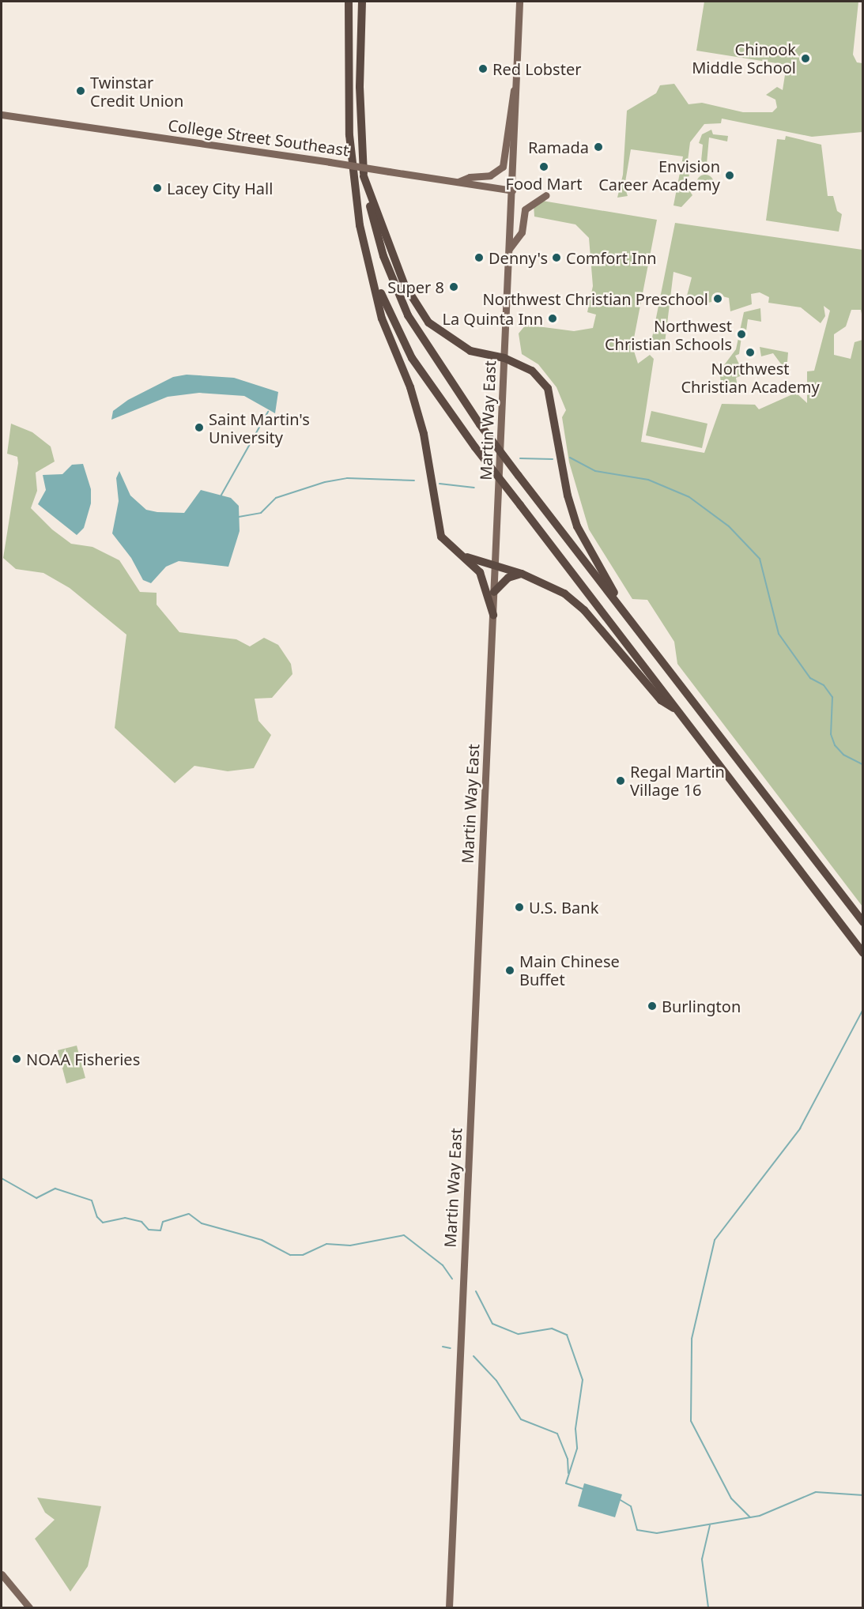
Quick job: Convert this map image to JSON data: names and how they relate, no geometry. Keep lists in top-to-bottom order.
{
  "streets": {
    "main road": ["College Street Southeast", "Martin Way East"]
  },
  "crossings": [
    ["College Street Southeast", "Martin Way East"]
  ],
  "places": [
    "Chinook Middle School",
    "Red Lobster",
    "Twinstar Credit Union",
    "Ramada",
    "Food Mart",
    "Envision Career Academy",
    "Lacey City Hall",
    "Denny's",
    "Comfort Inn",
    "Super 8",
    "Northwest Christian Preschool",
    "La Quinta Inn",
    "Northwest Christian Schools",
    "Northwest Christian Academy",
    "Saint Martin's University",
    "Regal Martin Village 16",
    "U.S. Bank",
    "Main Chinese Buffet",
    "Burlington",
    "NOAA Fisheries"
  ]
}
